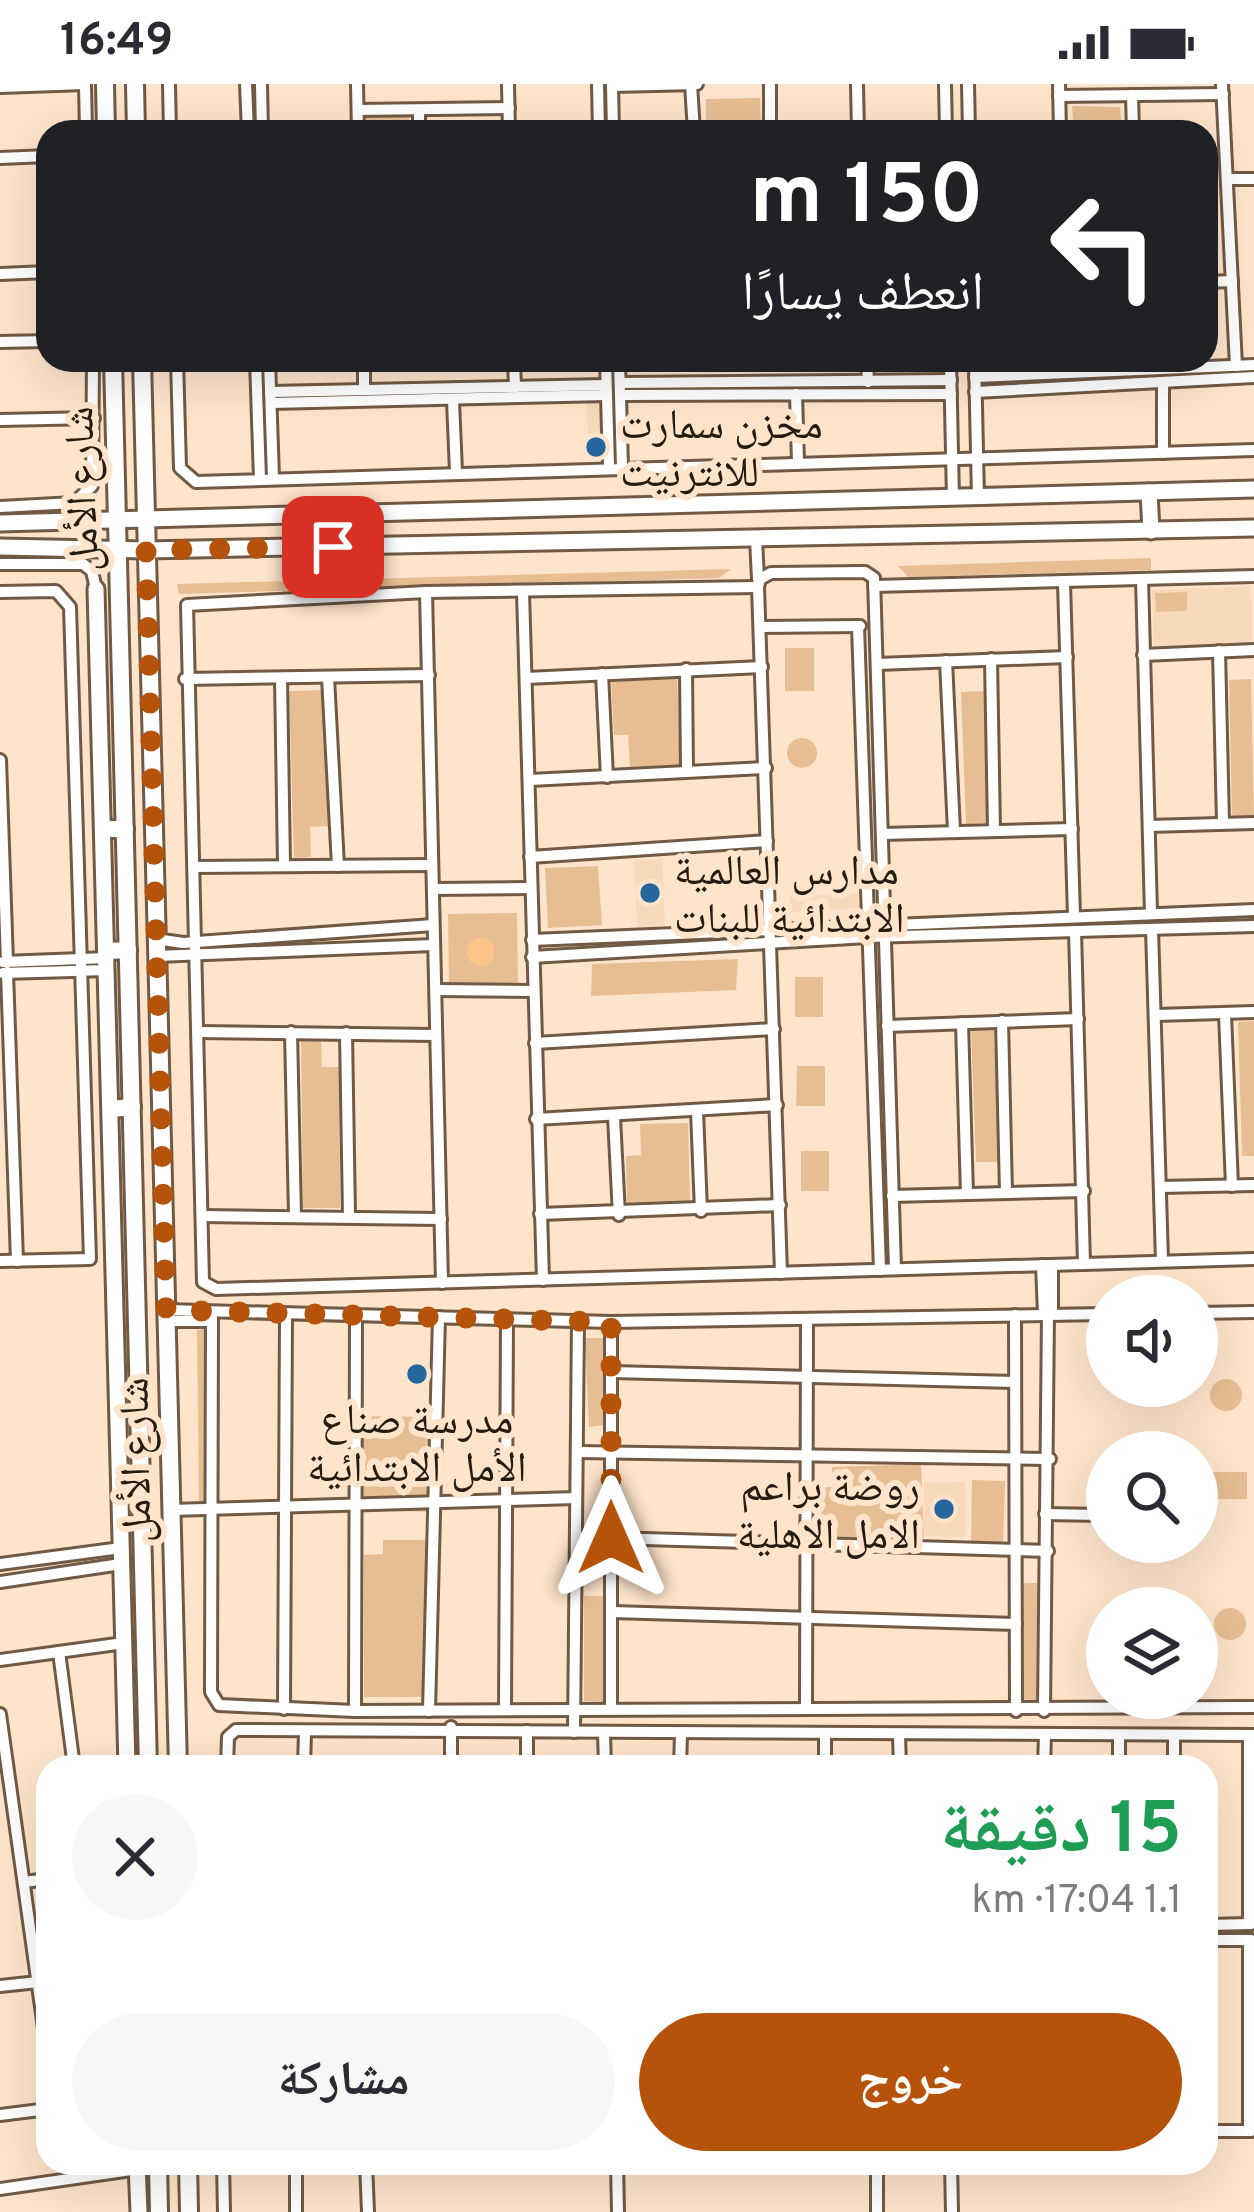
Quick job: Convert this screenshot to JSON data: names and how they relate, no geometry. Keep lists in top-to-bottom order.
{
  "streets": {
    "main road": ["شارع الأمل"]
  },
  "places": [
    "مخزن سمارت للانترنيت",
    "مدارس العالمية الابتدائية للبنات",
    "مدرسة صناع الأمل الابتدائية",
    "روضة براعم الامل الاهلية"
  ],
  "page": {
    "status": "16:49",
    "turn": ["150 m", "انعطف يسارًا"],
    "heading": ["15 دقيقة", "1.1 km · 17:04"],
    "buttons": ["خروج", "مشاركة"]
  }
}
